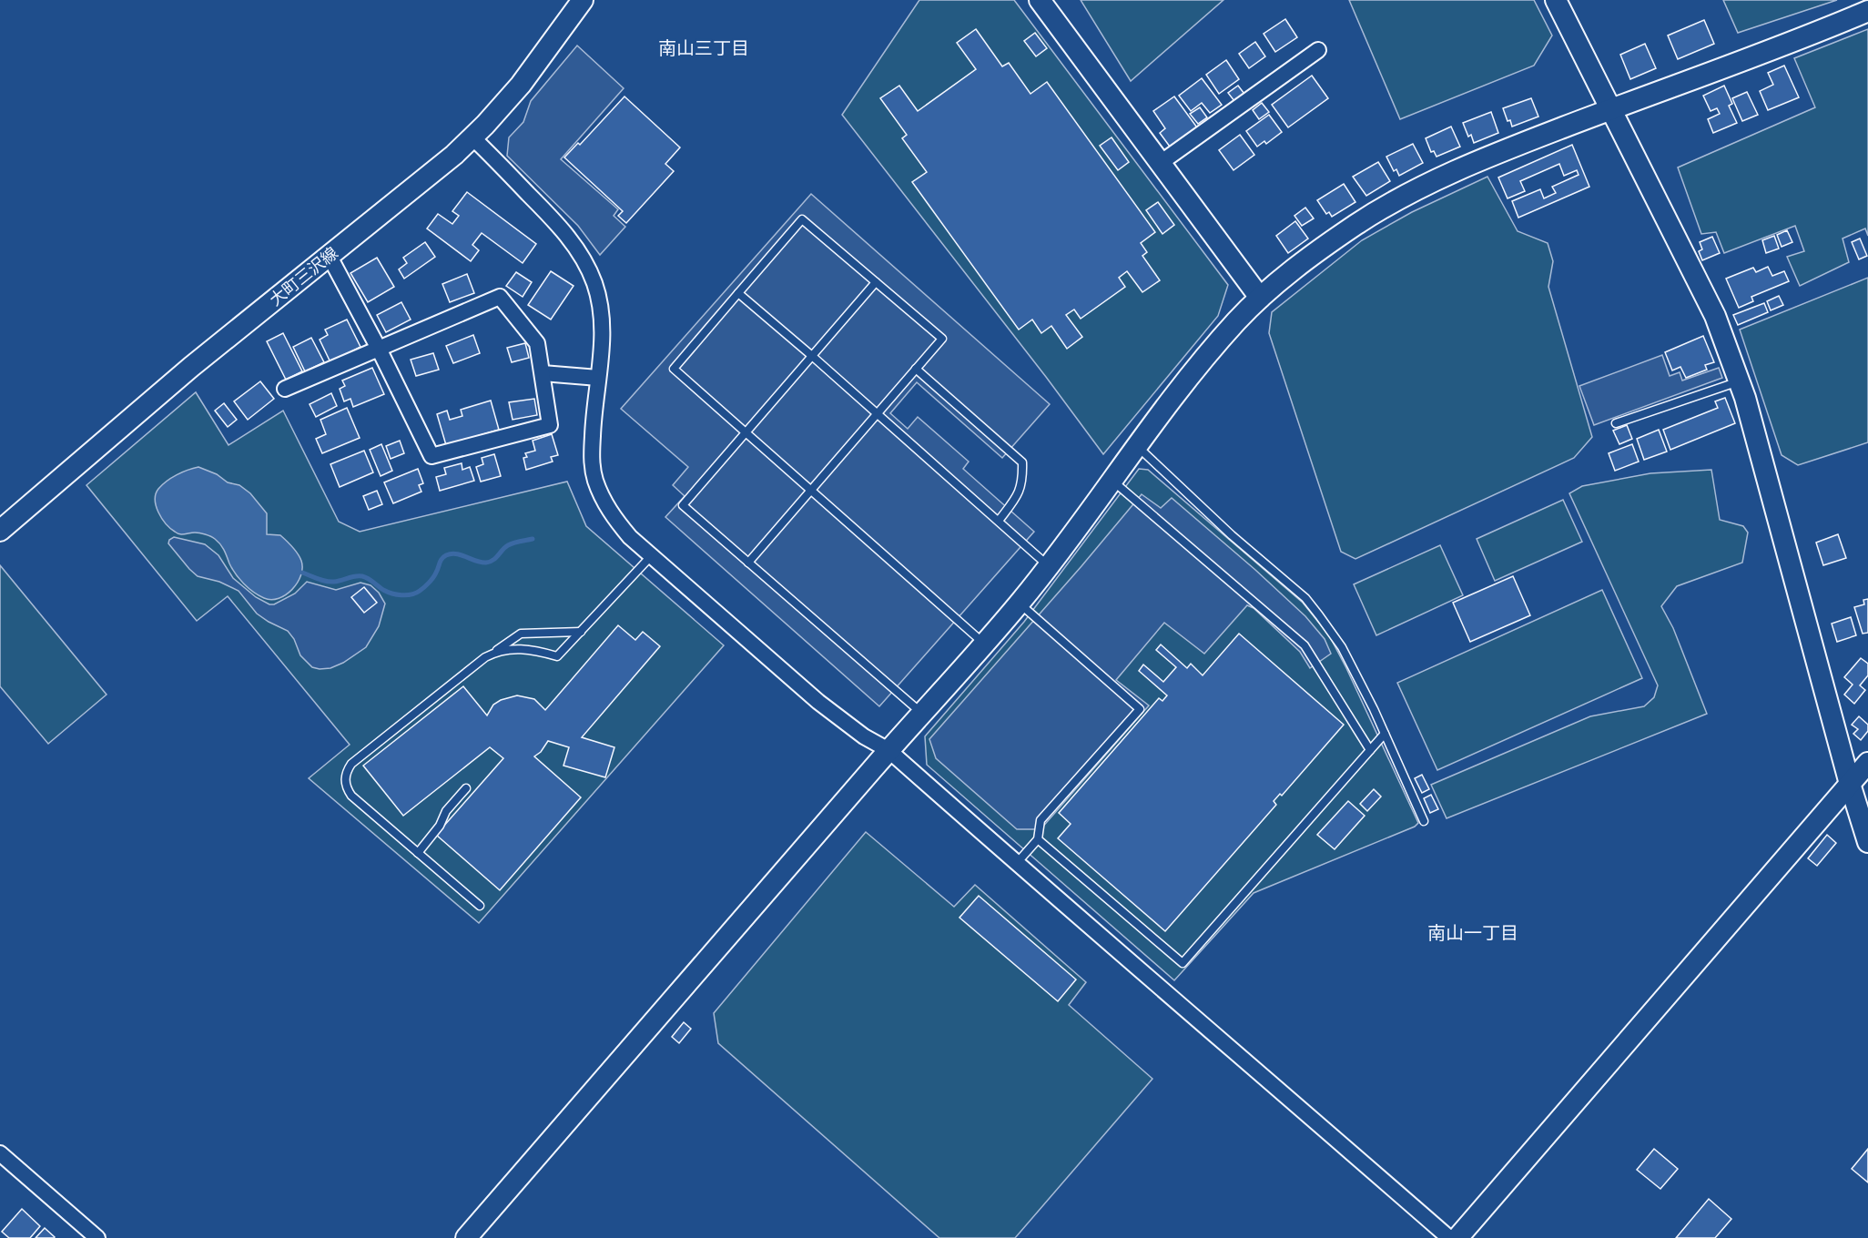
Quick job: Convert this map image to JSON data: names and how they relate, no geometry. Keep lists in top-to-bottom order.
{
  "streets": {
    "street": ["大町三沢線"]
  },
  "districts": ["南山三丁目", "南山一丁目"]
}
